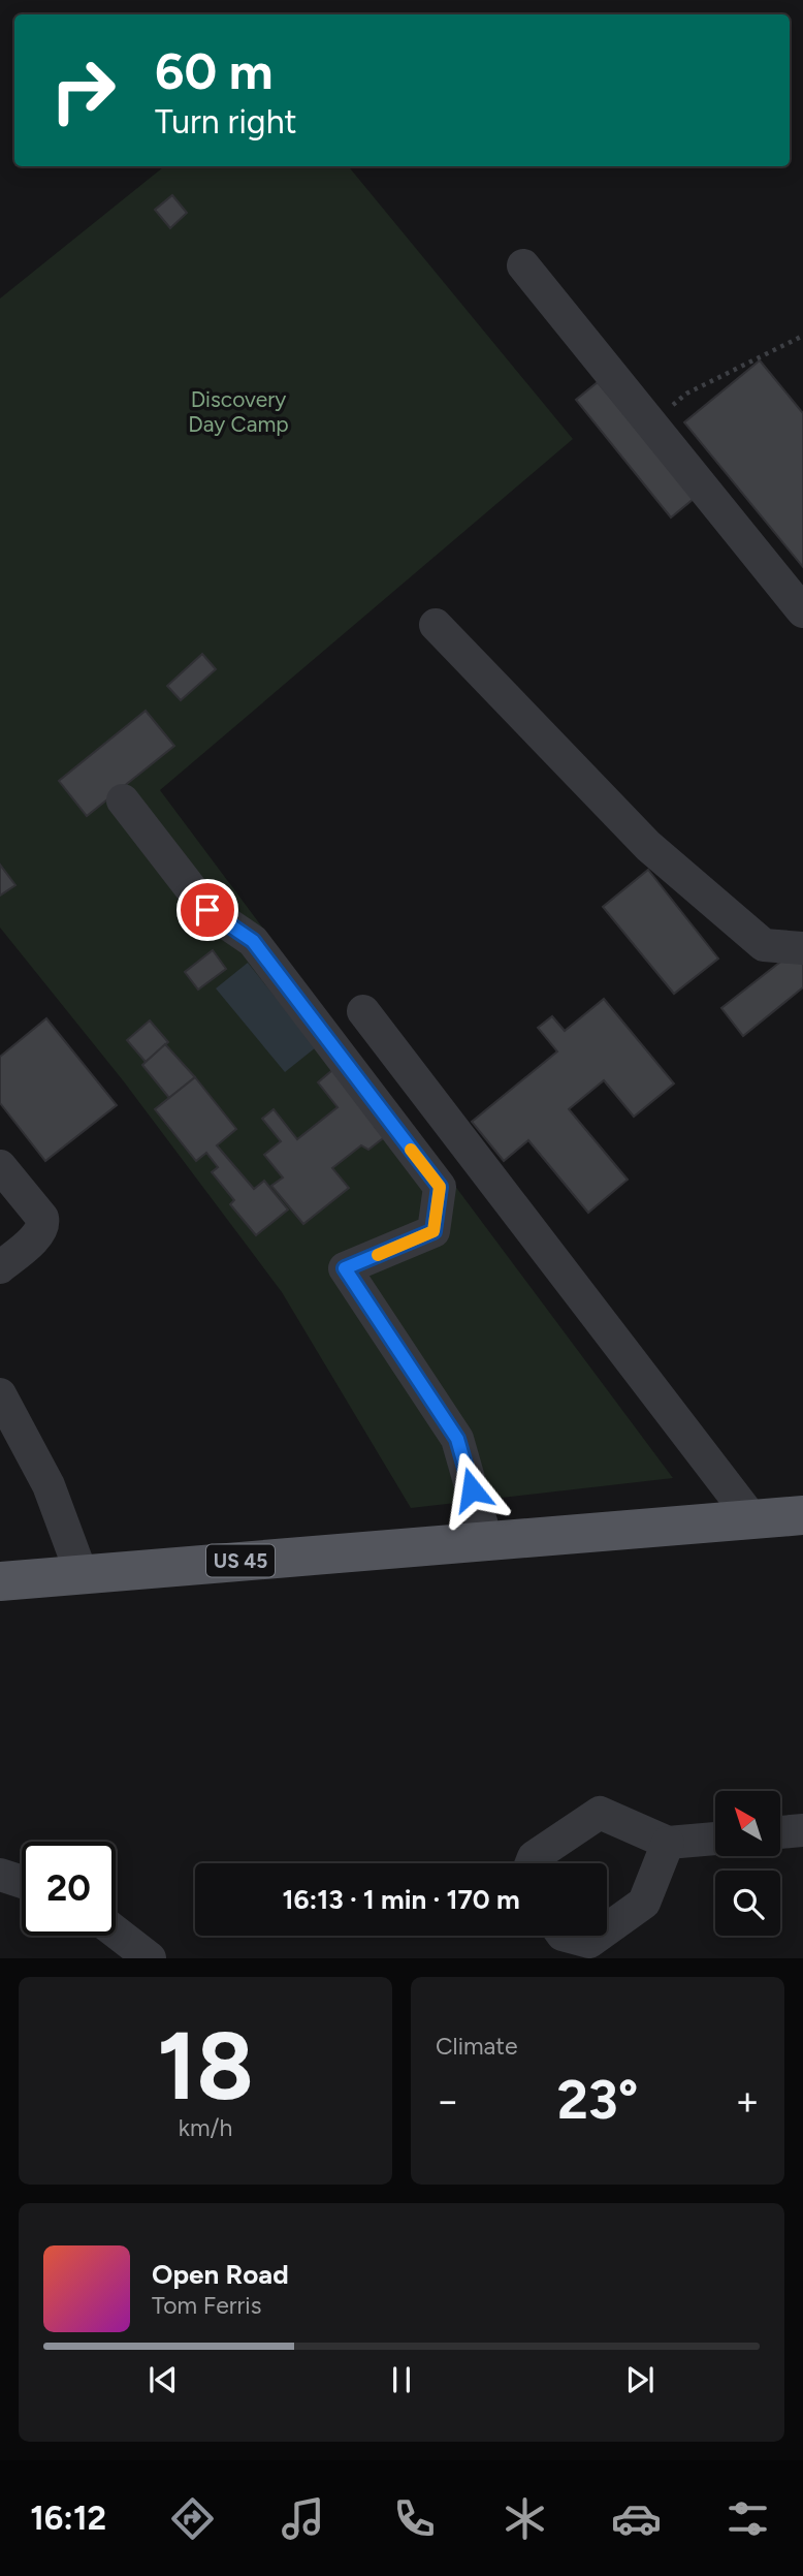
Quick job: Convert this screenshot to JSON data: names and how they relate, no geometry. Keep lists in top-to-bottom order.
{
  "streets": {
    "main road": ["US 45"]
  },
  "parks": ["Discovery Day Camp"],
  "north": "top left",
  "page": {
    "turn": ["60 m", "Turn right"],
    "limit": "20",
    "trip": "16:13 · 1 min · 170 m",
    "tile": [
      ["18", "km/h"],
      "Climate"
    ],
    "heat": ["−", "23°", "+"],
    "song": ["Open Road", "Tom Ferris"],
    "tabs": "16:12"
  }
}
